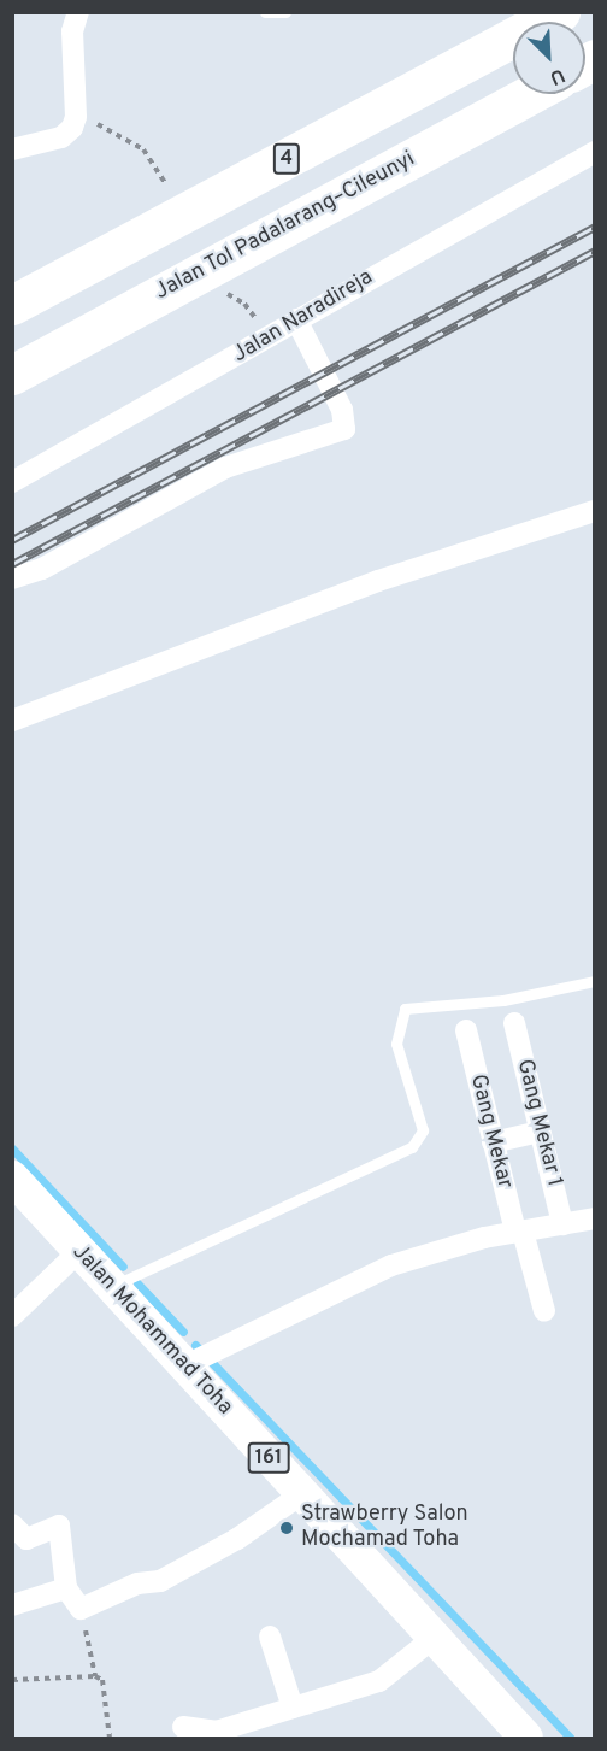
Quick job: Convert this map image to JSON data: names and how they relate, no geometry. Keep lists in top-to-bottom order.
{
  "streets": {
    "highway": ["4", "Jalan Tol Padalarang–Cileunyi"],
    "main road": ["Jalan Mohammad Toha", "161"],
    "street": ["Jalan Naradireja", "Gang Mekar 1", "Gang Mekar"]
  },
  "places": ["Strawberry Salon Mochamad Toha"],
  "north": "bottom right"
}
